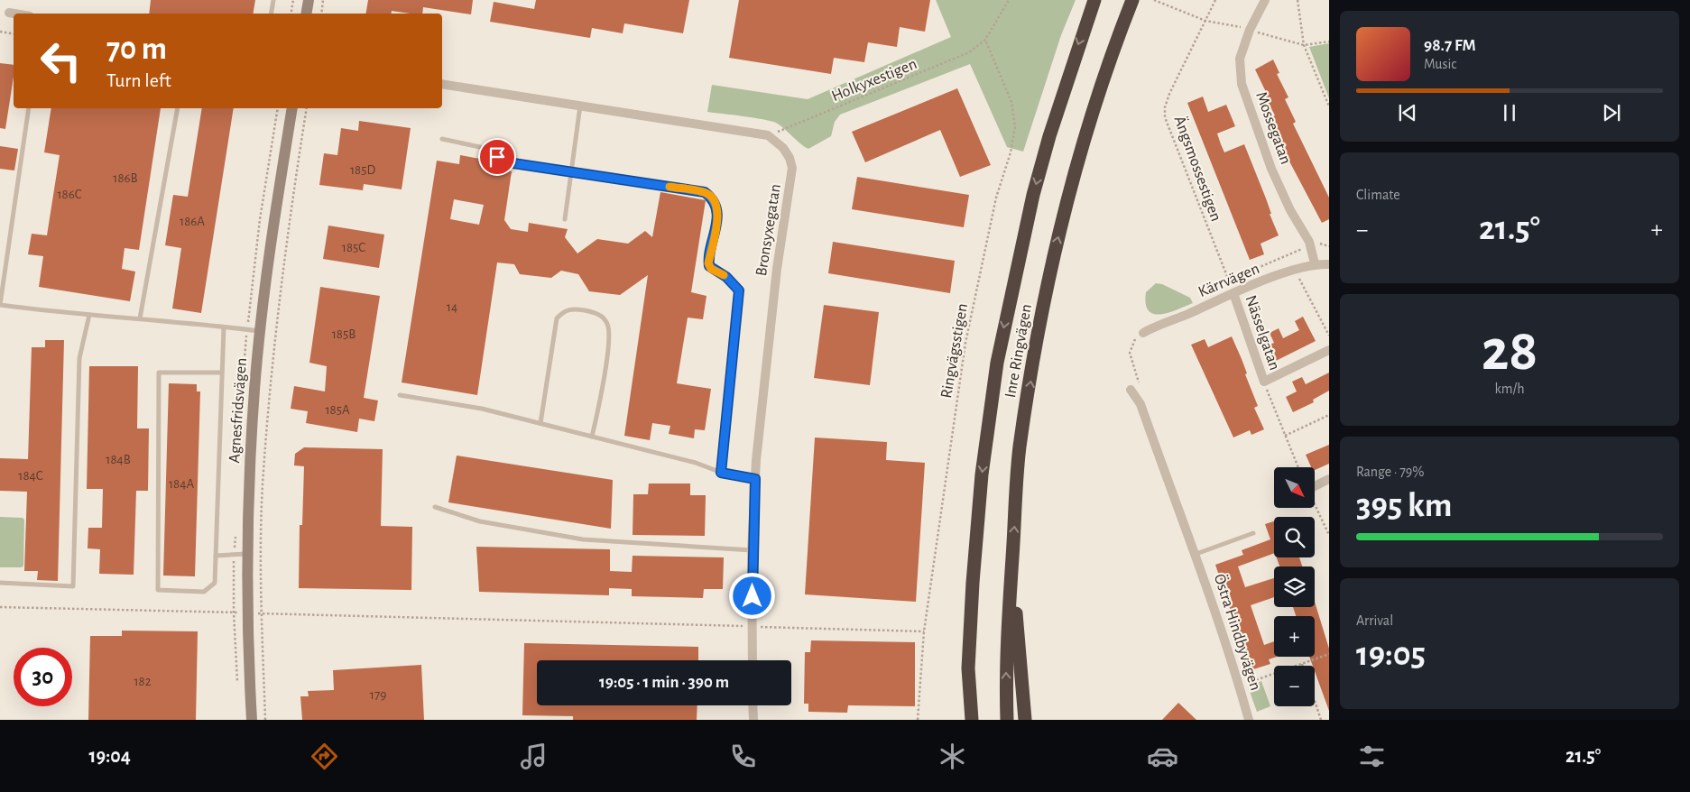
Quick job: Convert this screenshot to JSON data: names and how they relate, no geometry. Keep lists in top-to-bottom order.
{
  "streets": {
    "highway": ["Inre Ringvägen"],
    "main road": ["Agnesfridsvägen"],
    "street": [
      "Mossegatan",
      "Bronsyxegatan",
      "Kärrvägen",
      "Nässelgatan",
      "Östra Hindbyvägen"
    ],
    "path": ["Holkyxestigen", "Ängsmossestigen", "Ringvägsstigen"]
  },
  "crossings": [
    ["Holkyxestigen", "Bronsyxegatan"],
    ["Holkyxestigen", "Ringvägsstigen"],
    ["Mossegatan", "Ängsmossestigen"],
    ["Mossegatan", "Kärrvägen"],
    ["Kärrvägen", "Nässelgatan"]
  ],
  "house_numbers": [
    "185D",
    "186B",
    "186C",
    "186A",
    "185C",
    "14",
    "185B",
    "185A",
    "184B",
    "184C",
    "184A",
    "182",
    "179"
  ],
  "north": "bottom right",
  "page": {
    "turn": ["70 m", "Turn left"],
    "song": ["98.7 FM", "Music"],
    "tile": [
      "Climate",
      ["28", "km/h"],
      ["Range · 79%", "395 km"],
      ["Arrival", "19:05"]
    ],
    "heat": ["−", "21.5°", "+"],
    "map_buttons": ["+", "−"],
    "limit": "30",
    "trip": "19:05 · 1 min · 390 m",
    "tabs": ["19:04", "21.5°"]
  }
}
